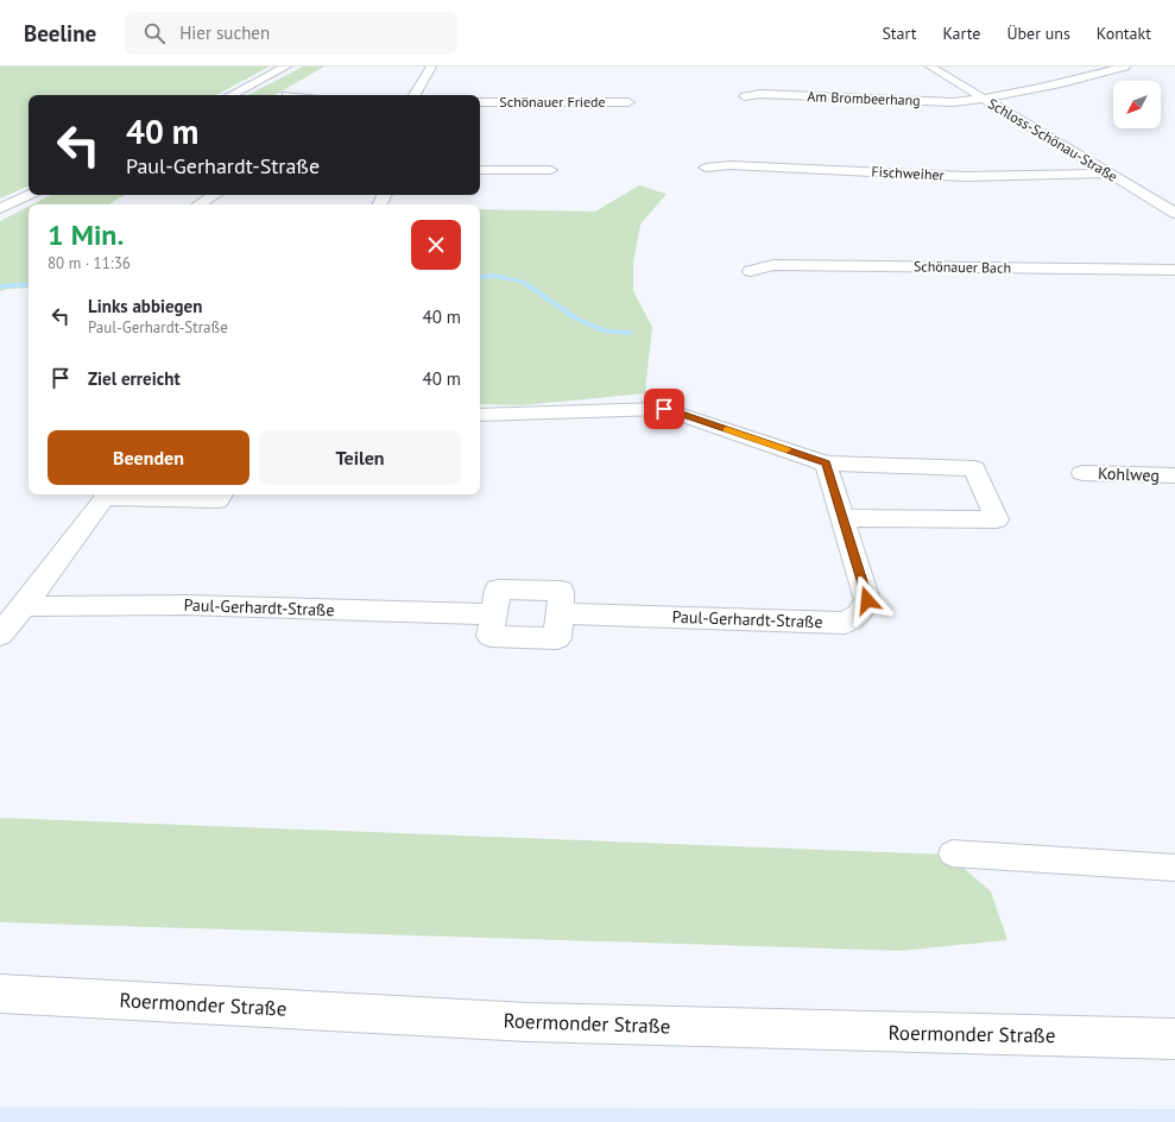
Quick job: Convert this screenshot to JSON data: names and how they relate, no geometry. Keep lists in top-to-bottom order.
{
  "streets": {
    "street": [
      "Am Brombeerhang",
      "Schönauer Friede",
      "Schloss-Schönau-Straße",
      "Fischweiher",
      "Schönauer Bach",
      "Kohlweg",
      "Paul-Gerhardt-Straße",
      "Roermonder Straße"
    ]
  },
  "crossings": [
    ["Am Brombeerhang", "Schloss-Schönau-Straße"],
    ["Schloss-Schönau-Straße", "Fischweiher"]
  ],
  "north": "bottom left",
  "page": {
    "header": "Beeline",
    "search": "Hier suchen",
    "nav": [
      "Start",
      "Karte",
      "Über uns",
      "Kontakt"
    ],
    "turn": ["40 m", "Paul-Gerhardt-Straße"],
    "heading": ["1 Min.", "80 m · 11:36"],
    "list": [
      {
        "name": "Links abbiegen",
        "note": "Paul-Gerhardt-Straße",
        "value": "40 m"
      },
      {
        "name": "Ziel erreicht",
        "value": "40 m"
      }
    ],
    "buttons": ["Beenden", "Teilen"]
  }
}
